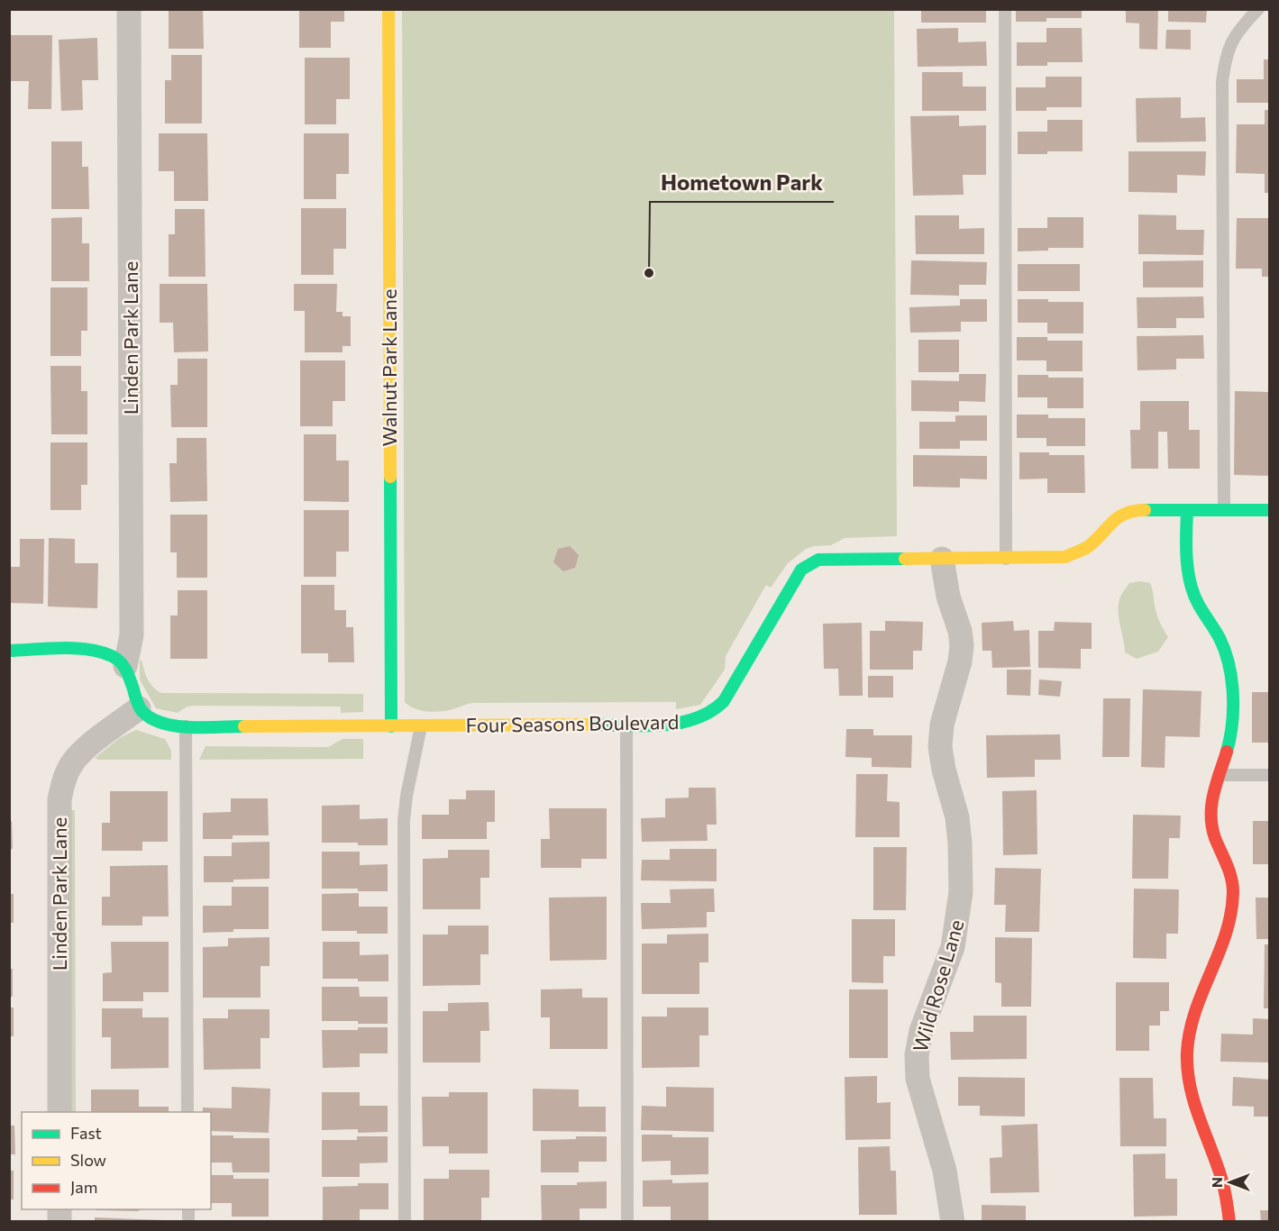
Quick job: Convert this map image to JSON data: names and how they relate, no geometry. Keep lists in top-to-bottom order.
{
  "streets": {
    "street": [
      "Linden Park Lane",
      "Walnut Park Lane",
      "Four Seasons Boulevard",
      "Wild Rose Lane"
    ]
  },
  "crossings": [
    ["Linden Park Lane", "Four Seasons Boulevard"],
    ["Walnut Park Lane", "Four Seasons Boulevard"],
    ["Four Seasons Boulevard", "Wild Rose Lane"]
  ],
  "places": ["Hometown Park"],
  "legend": ["Fast", "Slow", "Jam"],
  "north": "left"
}
